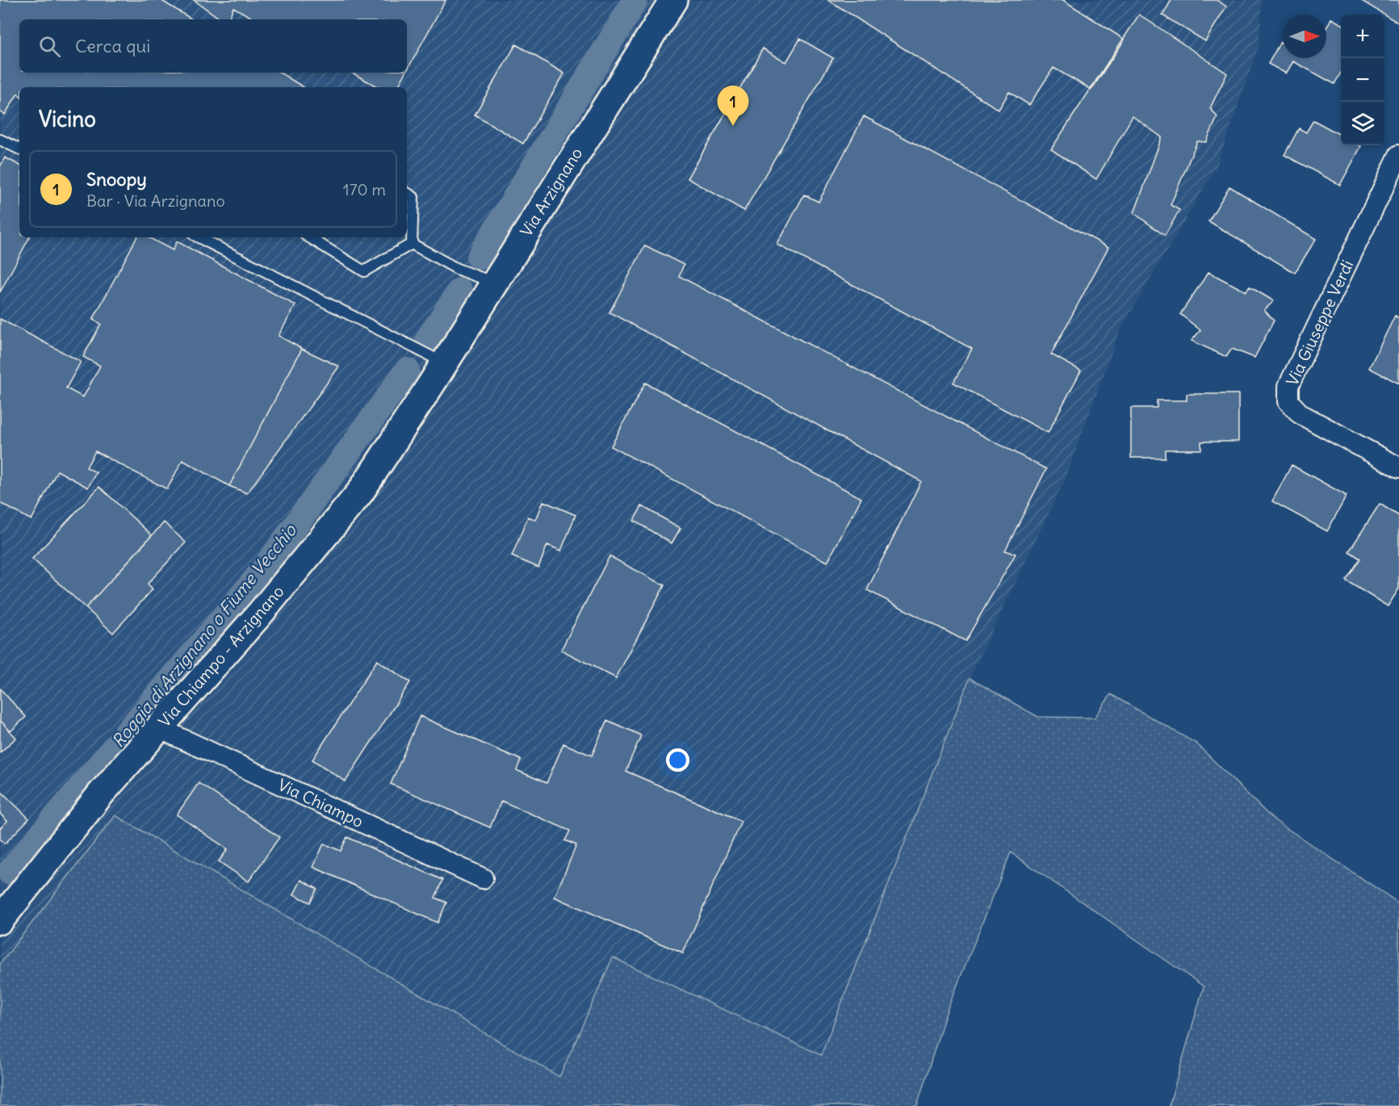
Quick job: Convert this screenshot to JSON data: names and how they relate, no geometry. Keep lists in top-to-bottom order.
{
  "streets": {
    "main road": ["Via Arzignano", "Via Chiampo - Arzignano"],
    "street": ["Via Giuseppe Verdi", "Via Chiampo"]
  },
  "crossings": [
    ["Via Arzignano", "Via Chiampo - Arzignano"],
    ["Via Chiampo - Arzignano", "Via Chiampo"]
  ],
  "water": ["Roggia di Arzignano o Fiume Vecchio"],
  "north": "right",
  "page": {
    "map_buttons": ["+", "−"],
    "search": "Cerca qui",
    "pins": "1",
    "heading": "Vicino",
    "list": [
      {
        "mark": "1",
        "name": "Snoopy",
        "note": "Bar · Via Arzignano",
        "value": "170 m"
      }
    ]
  }
}
